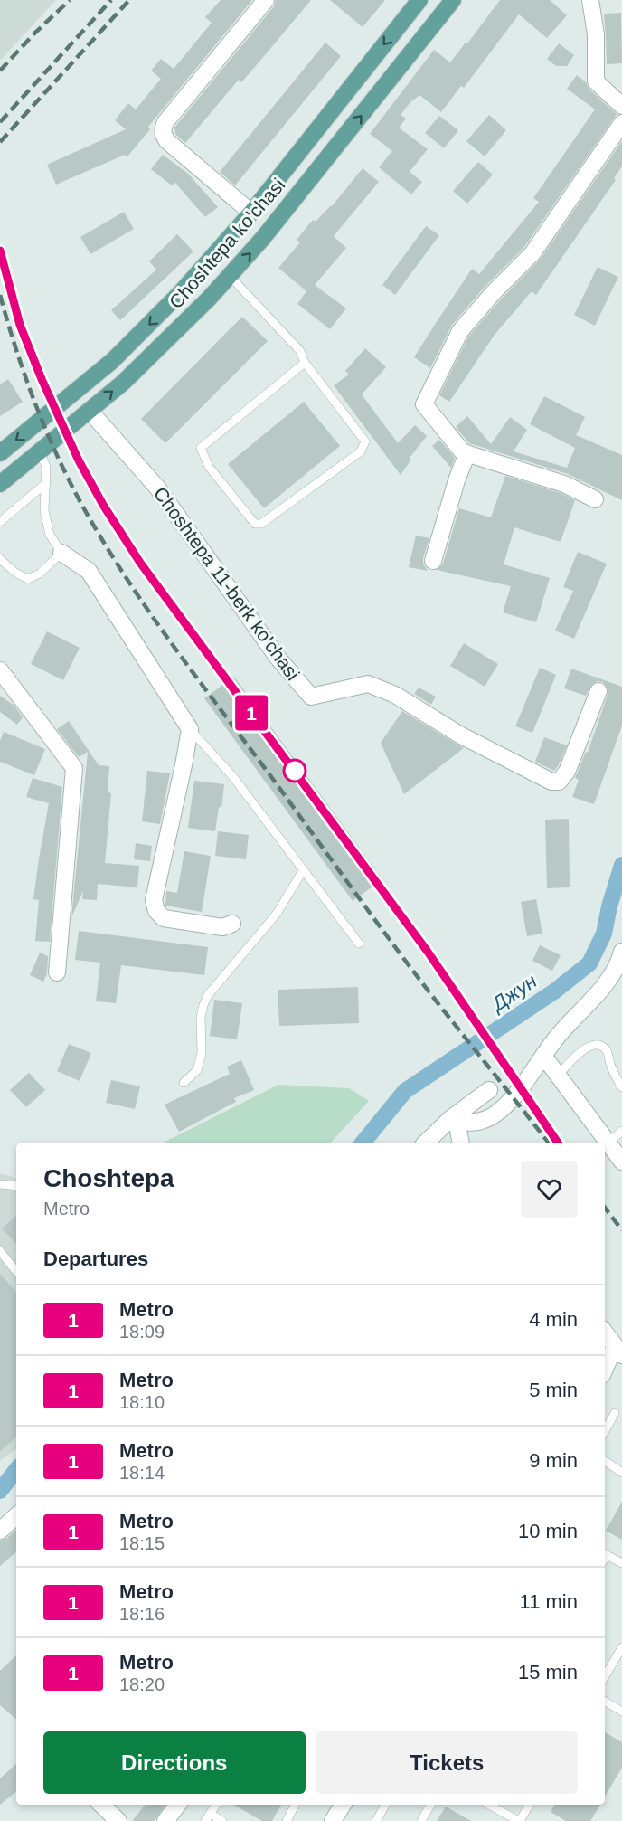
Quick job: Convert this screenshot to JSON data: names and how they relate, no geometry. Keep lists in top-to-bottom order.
{
  "streets": {
    "main road": ["Choshtepa ko'chasi"],
    "street": ["Choshtepa 11-berk ko'chasi"]
  },
  "crossings": [
    ["Choshtepa ko'chasi", "Choshtepa 11-berk ko'chasi"]
  ],
  "water": ["Джун"],
  "lines": ["metro line 1"],
  "page": {
    "on_map": "1",
    "heading": [
      ["Choshtepa", "Metro"],
      "Departures"
    ],
    "list": [
      {
        "mark": "1",
        "name": "Metro",
        "note": "18:09",
        "value": "4 min"
      },
      {
        "mark": "1",
        "name": "Metro",
        "note": "18:10",
        "value": "5 min"
      },
      {
        "mark": "1",
        "name": "Metro",
        "note": "18:14",
        "value": "9 min"
      },
      {
        "mark": "1",
        "name": "Metro",
        "note": "18:15",
        "value": "10 min"
      },
      {
        "mark": "1",
        "name": "Metro",
        "note": "18:16",
        "value": "11 min"
      },
      {
        "mark": "1",
        "name": "Metro",
        "note": "18:20",
        "value": "15 min"
      }
    ],
    "buttons": ["Directions", "Tickets"]
  }
}
